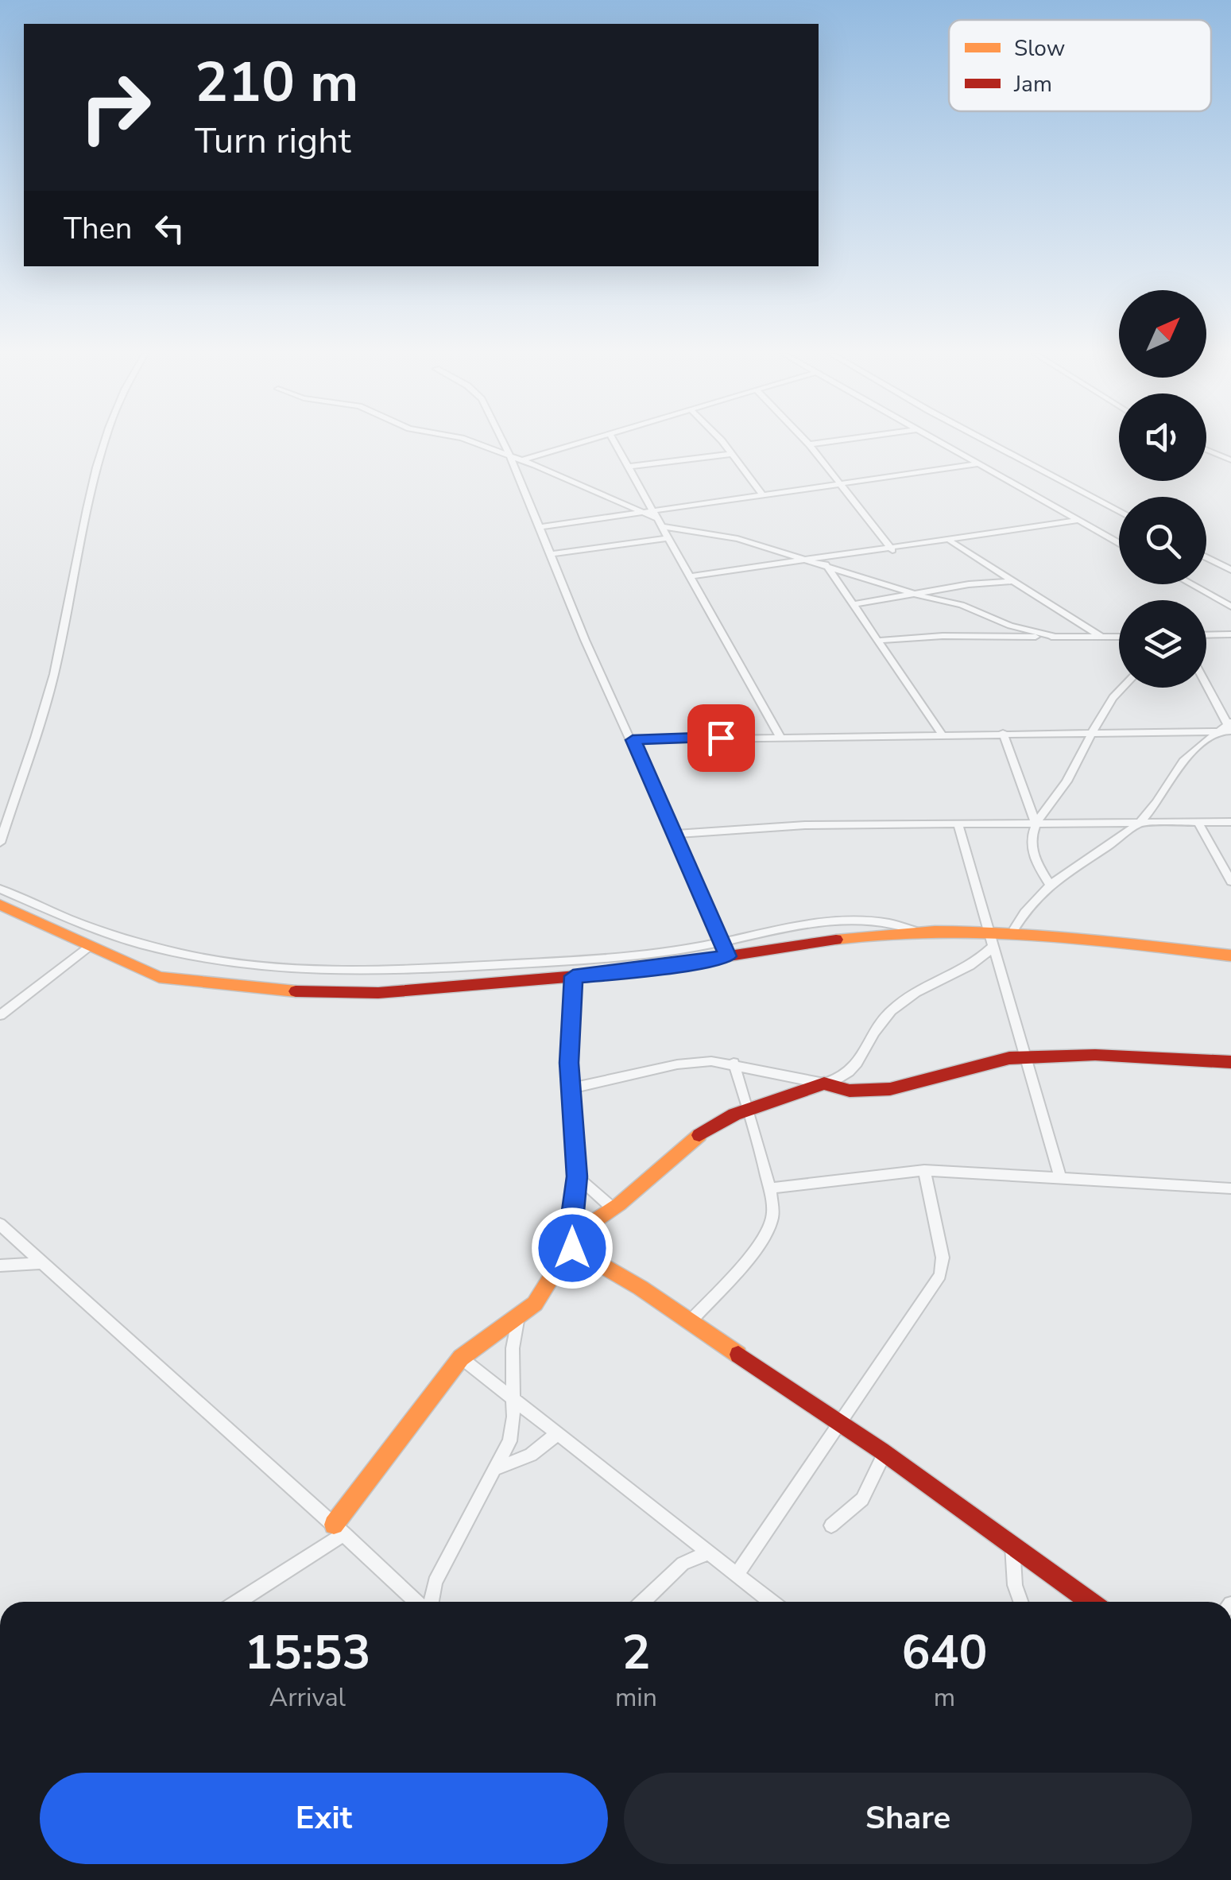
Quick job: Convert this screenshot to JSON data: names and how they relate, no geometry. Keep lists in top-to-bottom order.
{
  "legend": ["Slow", "Jam"],
  "north": "top right",
  "page": {
    "turn": ["210 m", "Turn right"],
    "then": "Then",
    "eta": [
      "15:53",
      "Arrival",
      "2",
      "min",
      "640",
      "m"
    ],
    "buttons": ["Exit", "Share"]
  }
}
